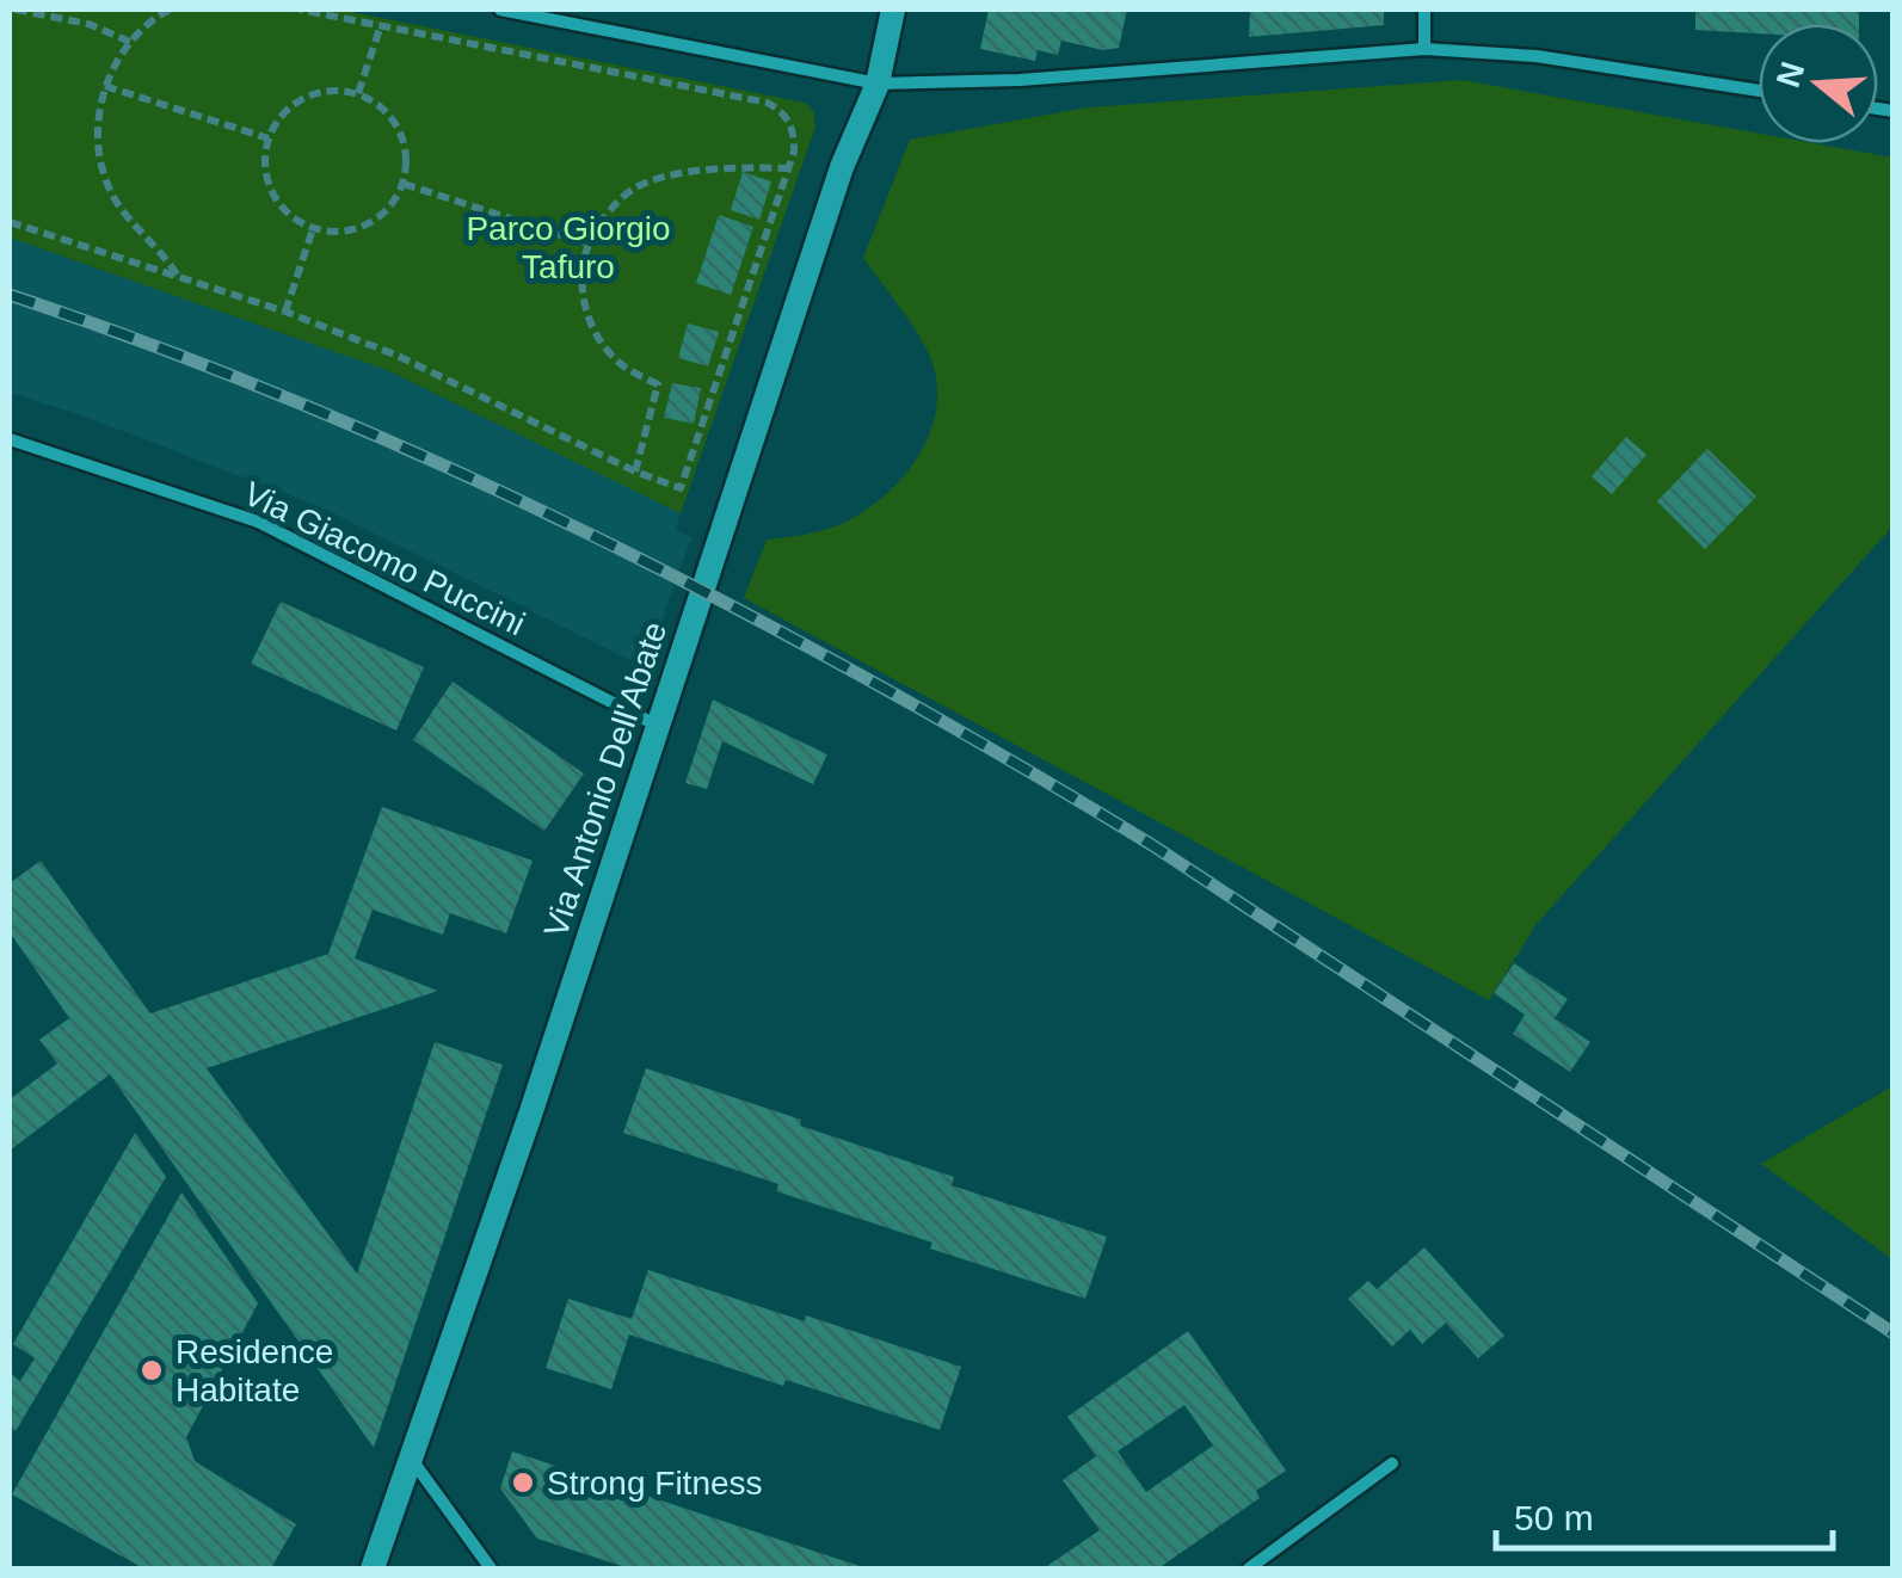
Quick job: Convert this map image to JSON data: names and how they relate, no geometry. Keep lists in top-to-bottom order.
{
  "streets": {
    "main road": ["Via Antonio Dell'Abate"],
    "street": ["Via Giacomo Puccini"]
  },
  "crossings": [
    ["Via Giacomo Puccini", "Via Antonio Dell'Abate"]
  ],
  "parks": ["Parco Giorgio Tafuro"],
  "places": ["Residence Habitate", "Strong Fitness"],
  "scale_bar": "50 m",
  "north": "left"
}
